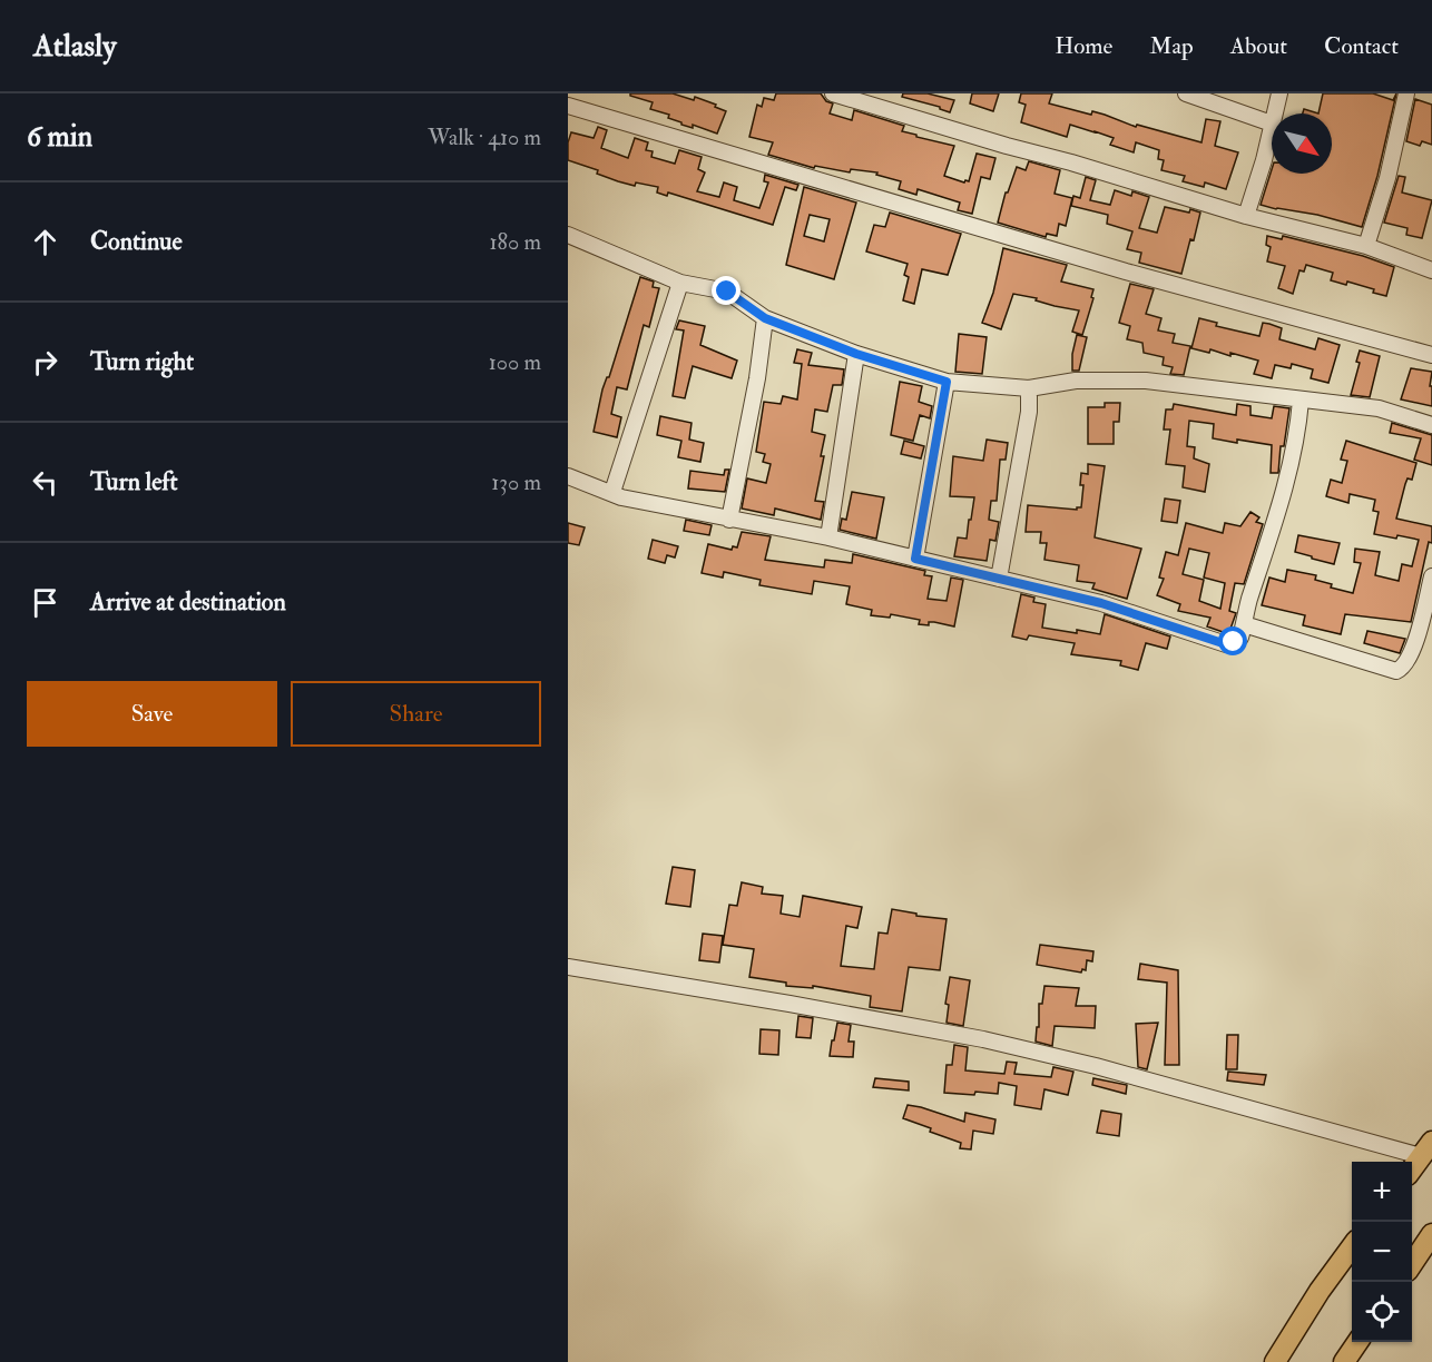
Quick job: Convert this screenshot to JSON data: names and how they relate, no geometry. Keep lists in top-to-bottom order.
{
  "north": "bottom right",
  "page": {
    "header": "Atlasly",
    "nav": [
      "Home",
      "Map",
      "About",
      "Contact"
    ],
    "heading": ["6 min", "Walk · 410 m"],
    "list": [
      ["Continue", "180 m"],
      ["Turn right", "100 m"],
      ["Turn left", "130 m"],
      "Arrive at destination"
    ],
    "buttons": ["Save", "Share"],
    "map_buttons": ["+", "−"]
  }
}
